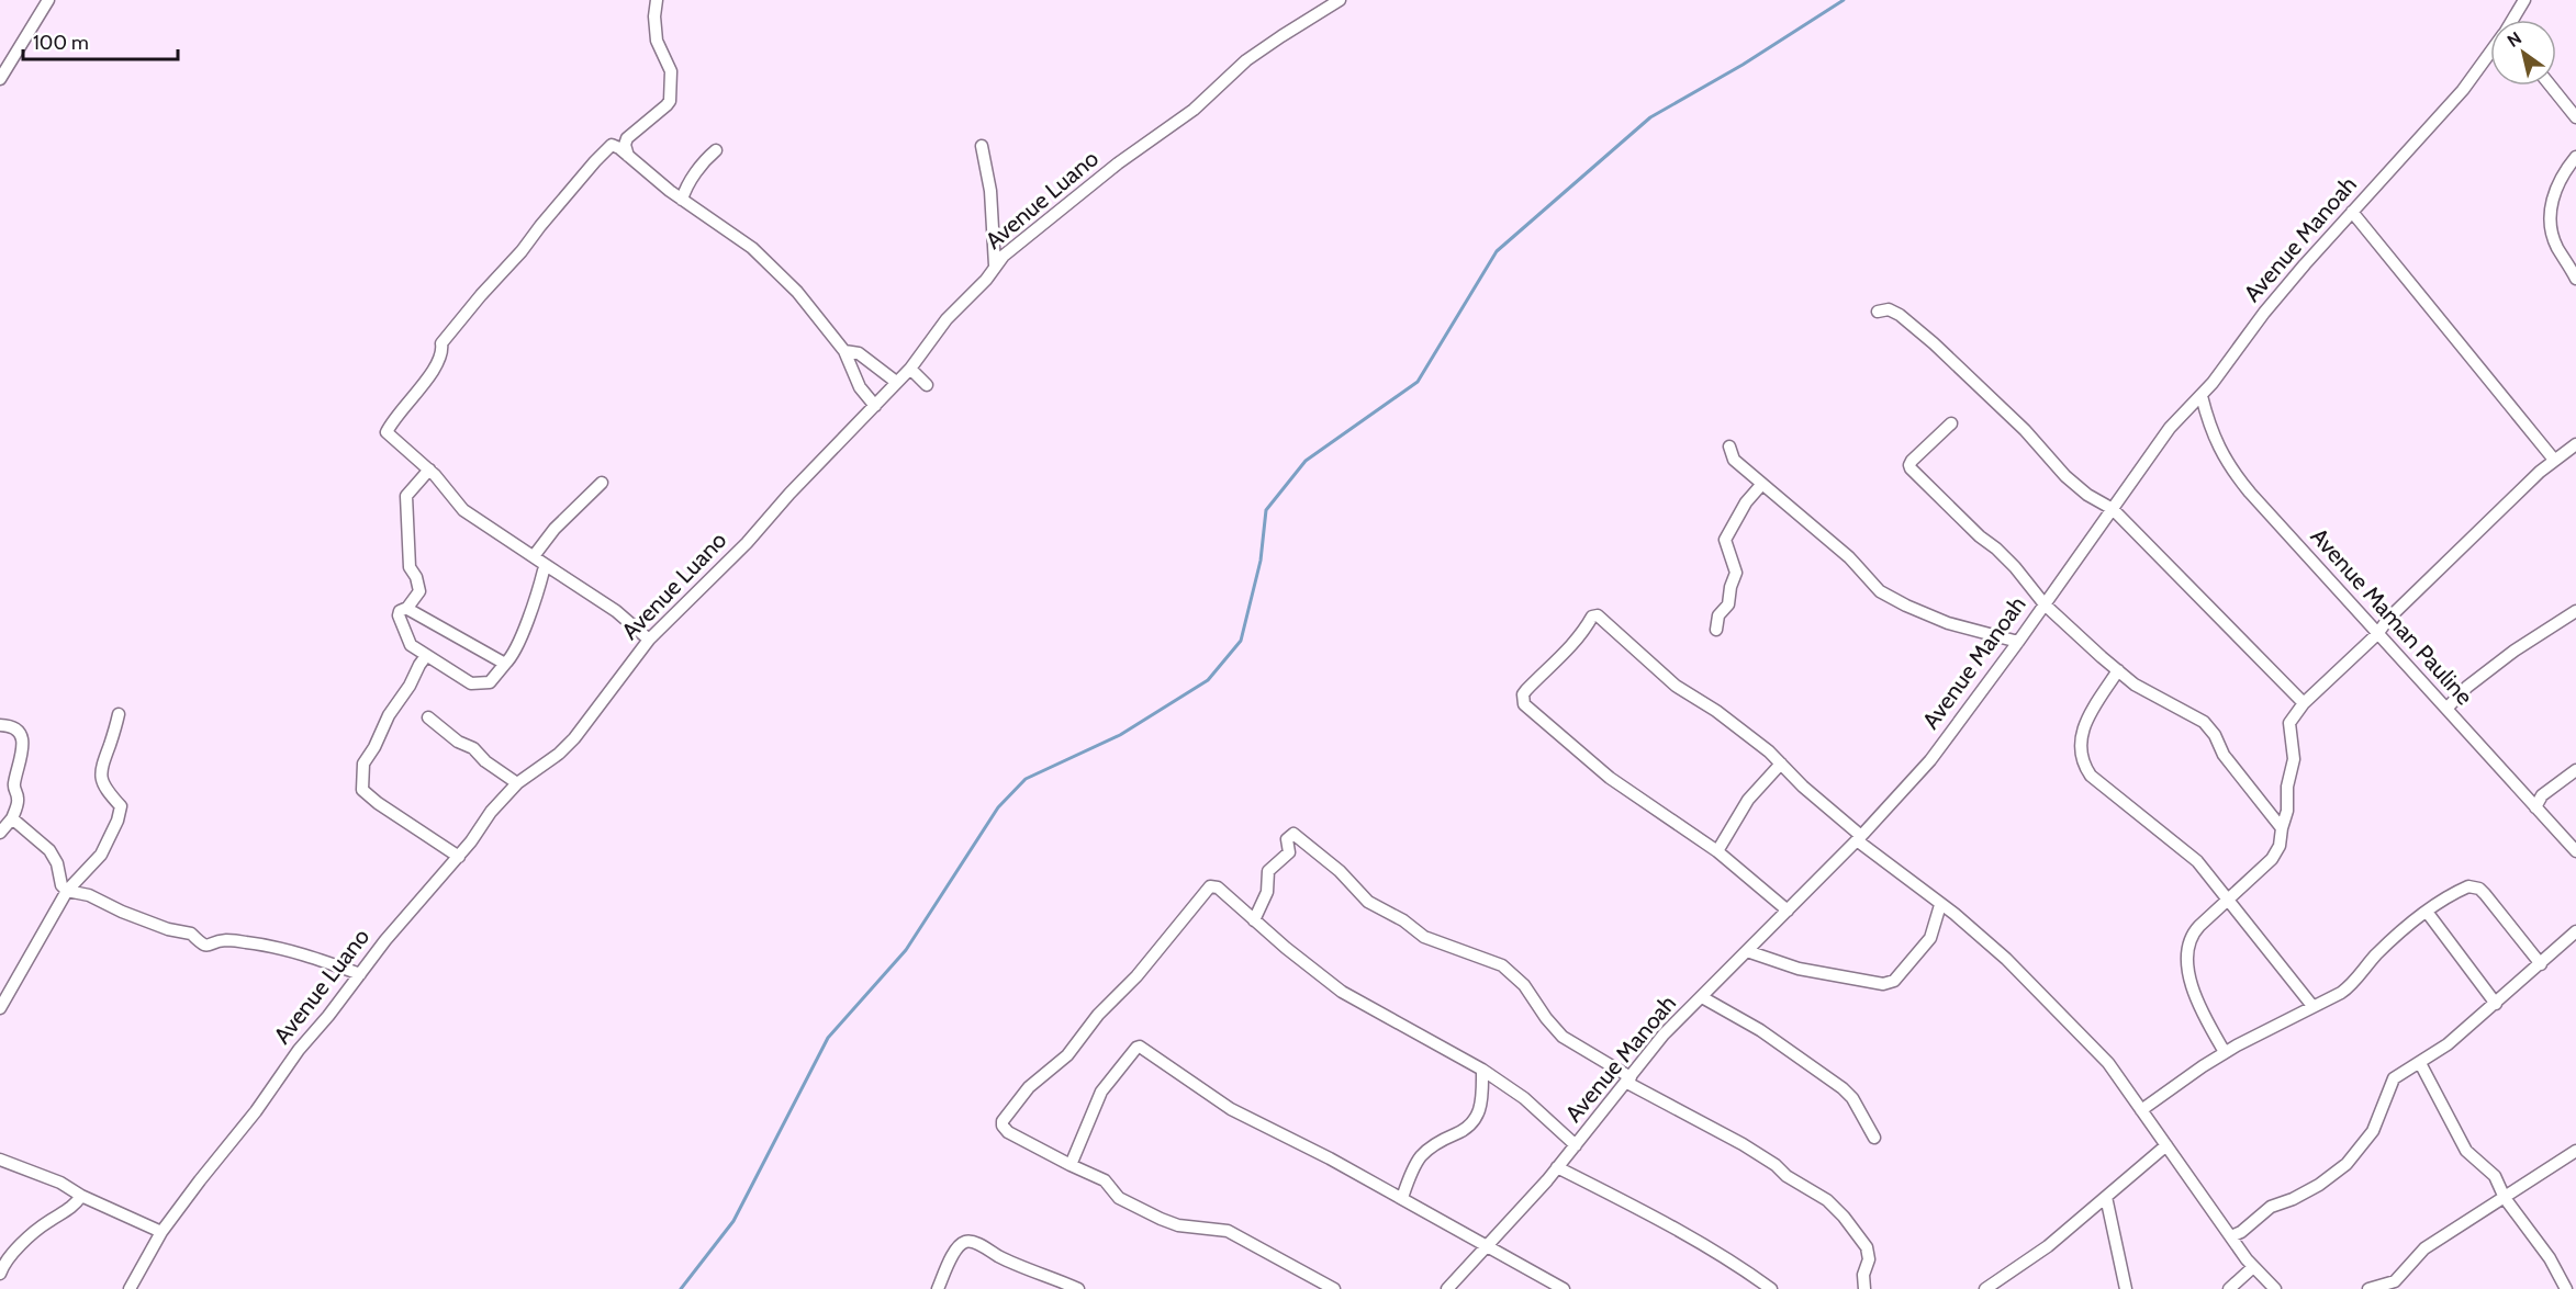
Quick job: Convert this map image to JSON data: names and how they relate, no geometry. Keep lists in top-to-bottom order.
{
  "streets": {
    "street": ["Avenue Luano", "Avenue Manoah", "Avenue Maman Pauline"]
  },
  "crossings": [
    ["Avenue Manoah", "Avenue Maman Pauline"]
  ],
  "scale_bar": "100 m",
  "north": "top left"
}
